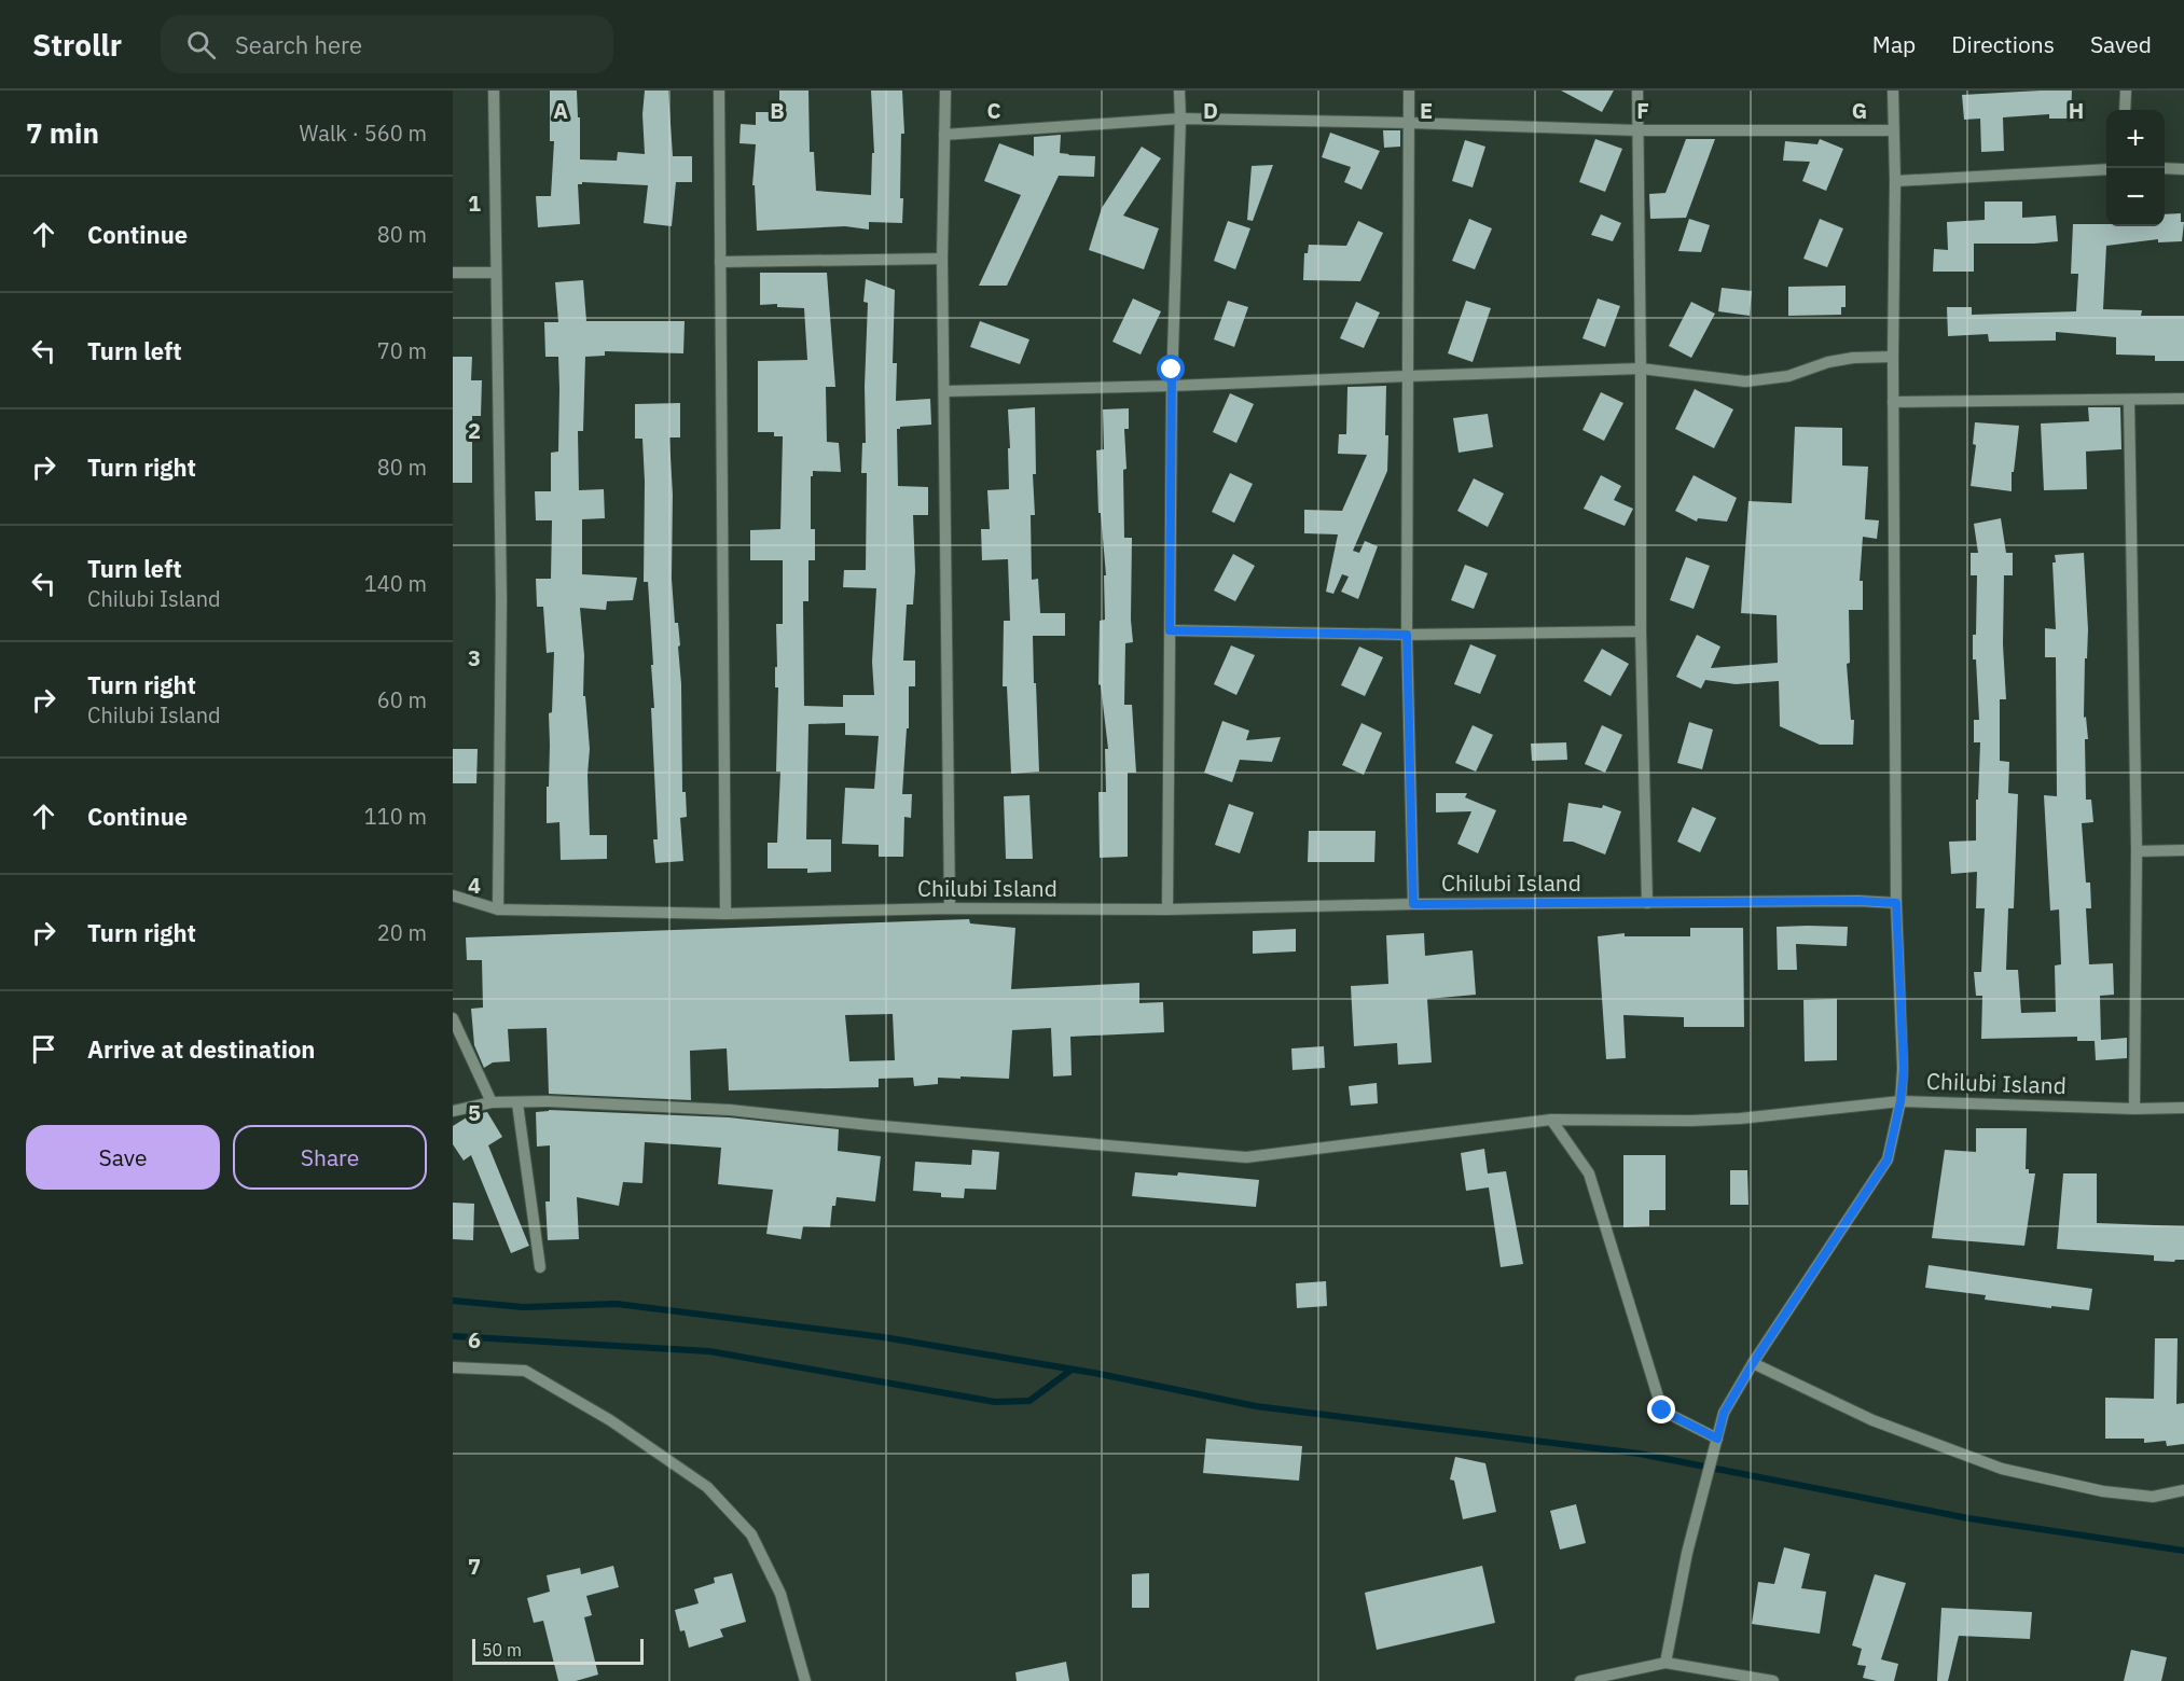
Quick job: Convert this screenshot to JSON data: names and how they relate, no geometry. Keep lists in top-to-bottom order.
{
  "streets": {
    "street": ["Chilubi Island"]
  },
  "scale_bar": "50 m",
  "page": {
    "header": "Strollr",
    "search": "Search here",
    "nav": ["Map", "Directions", "Saved"],
    "heading": ["7 min", "Walk · 560 m"],
    "map_buttons": ["+", "−"],
    "list": [
      ["Continue", "80 m"],
      ["Turn left", "70 m"],
      ["Turn right", "80 m"],
      ["Turn left", "Chilubi Island", "140 m"],
      ["Turn right", "Chilubi Island", "60 m"],
      ["Continue", "110 m"],
      ["Turn right", "20 m"],
      "Arrive at destination"
    ],
    "buttons": ["Save", "Share"],
    "scale": "50 m"
  },
  "grid": {
    "columns": [
      "A",
      "B",
      "C",
      "D",
      "E",
      "F",
      "G",
      "H"
    ],
    "rows": [
      "1",
      "2",
      "3",
      "4",
      "5",
      "6",
      "7"
    ]
  }
}
